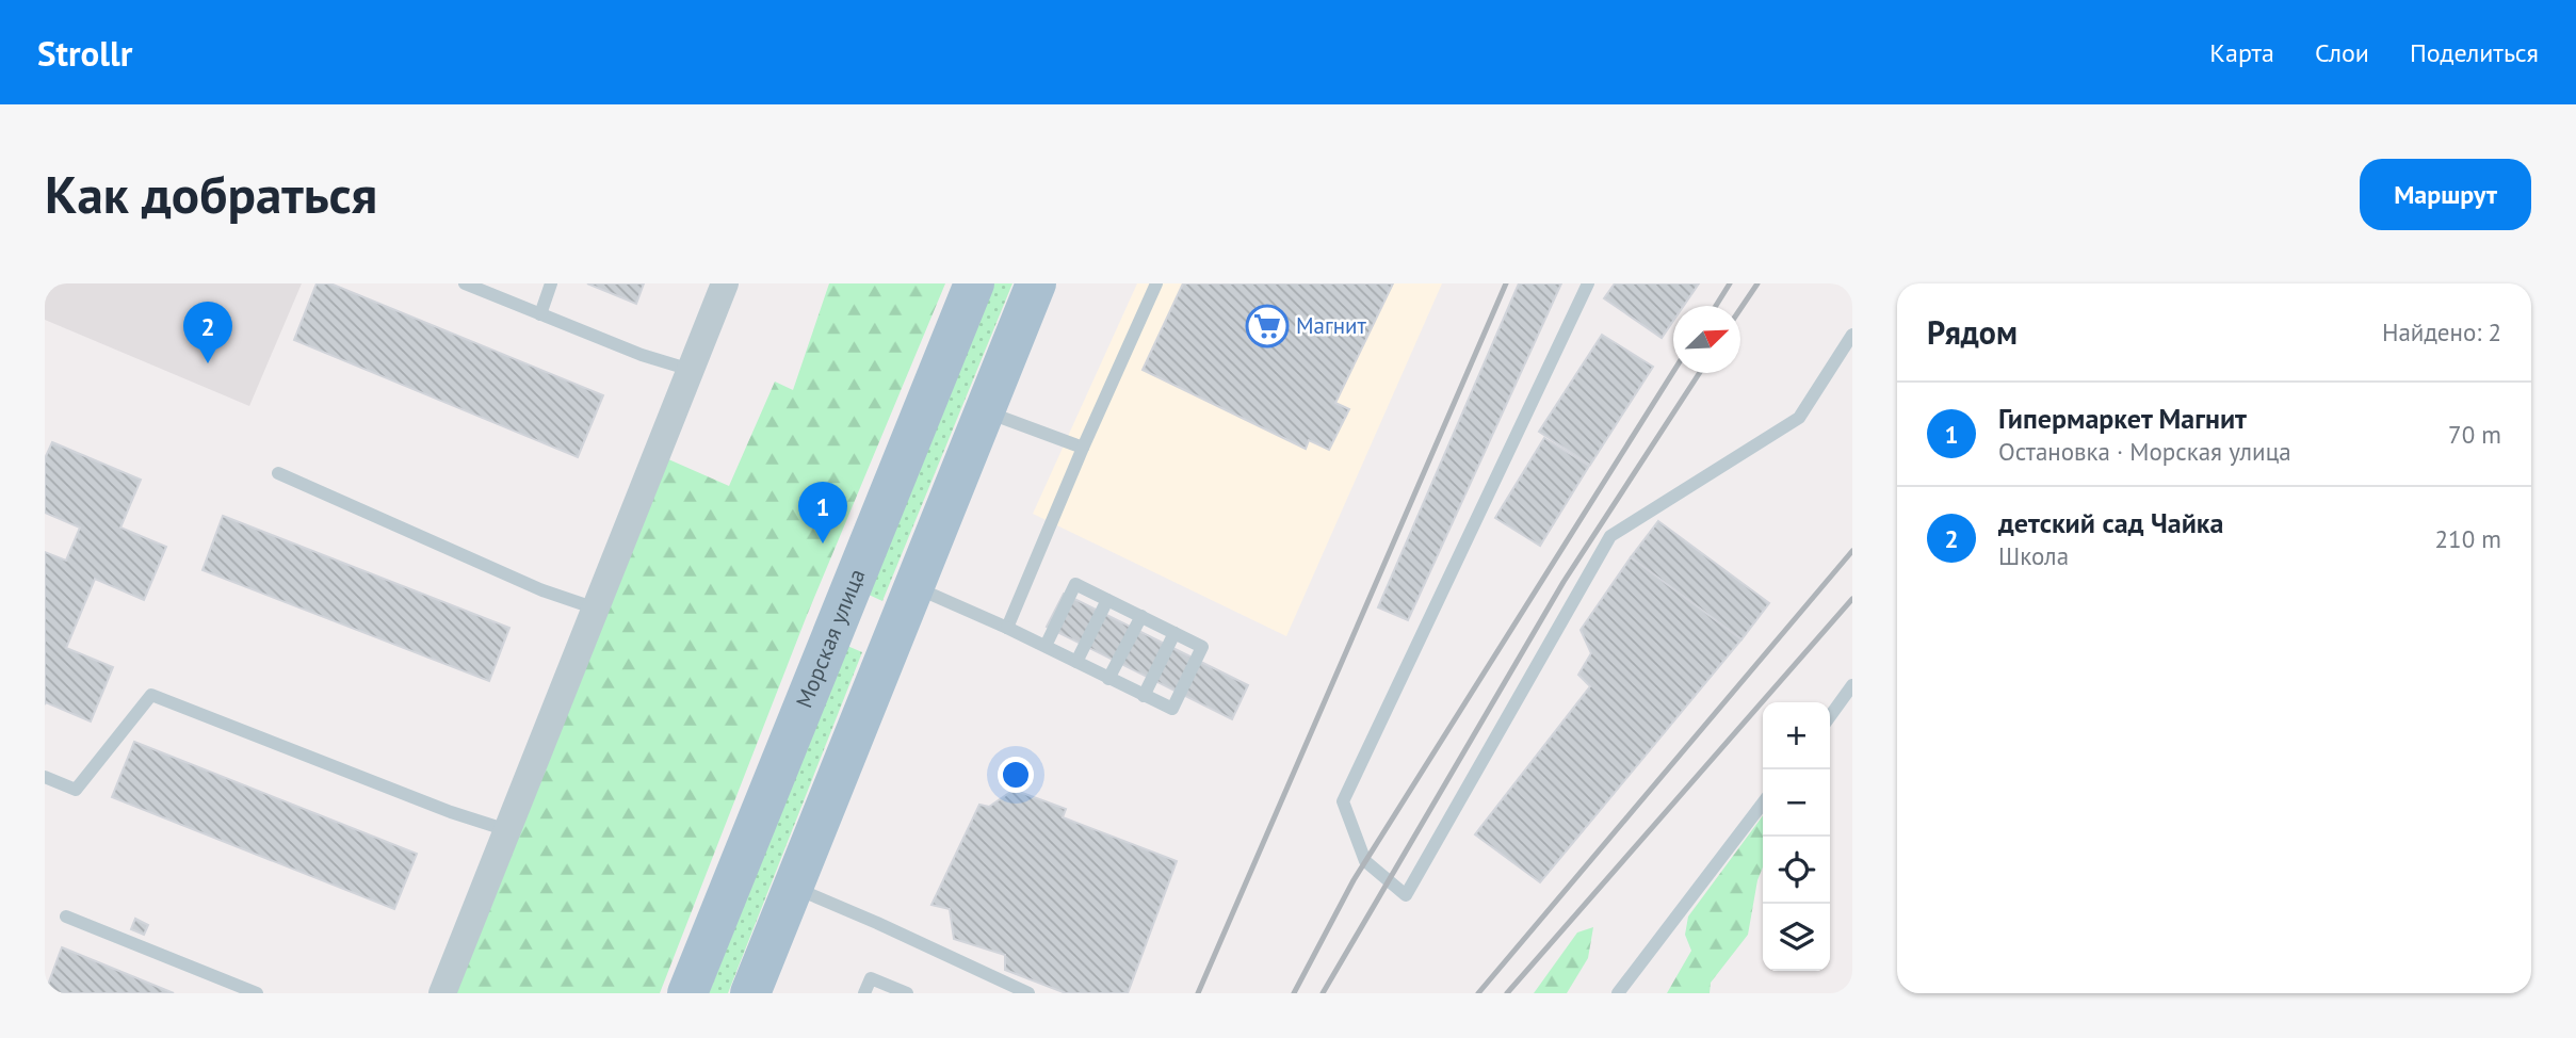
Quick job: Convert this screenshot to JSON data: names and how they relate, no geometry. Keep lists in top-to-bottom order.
{
  "streets": {
    "main road": ["Морская улица"]
  },
  "places": {
    "supermarket": ["Магнит"]
  },
  "north": "top right",
  "page": {
    "header": "Strollr",
    "nav": ["Карта", "Слои", "Поделиться"],
    "buttons": "Маршрут",
    "title": "Как добраться",
    "heading": ["Рядом", "Найдено: 2"],
    "pins": ["2", "1"],
    "list": [
      {
        "mark": "1",
        "name": "Гипермаркет Магнит",
        "note": "Остановка · Морская улица",
        "value": "70 m"
      },
      {
        "mark": "2",
        "name": "детский сад Чайка",
        "note": "Школа",
        "value": "210 m"
      }
    ],
    "map_buttons": ["+", "−"]
  }
}
